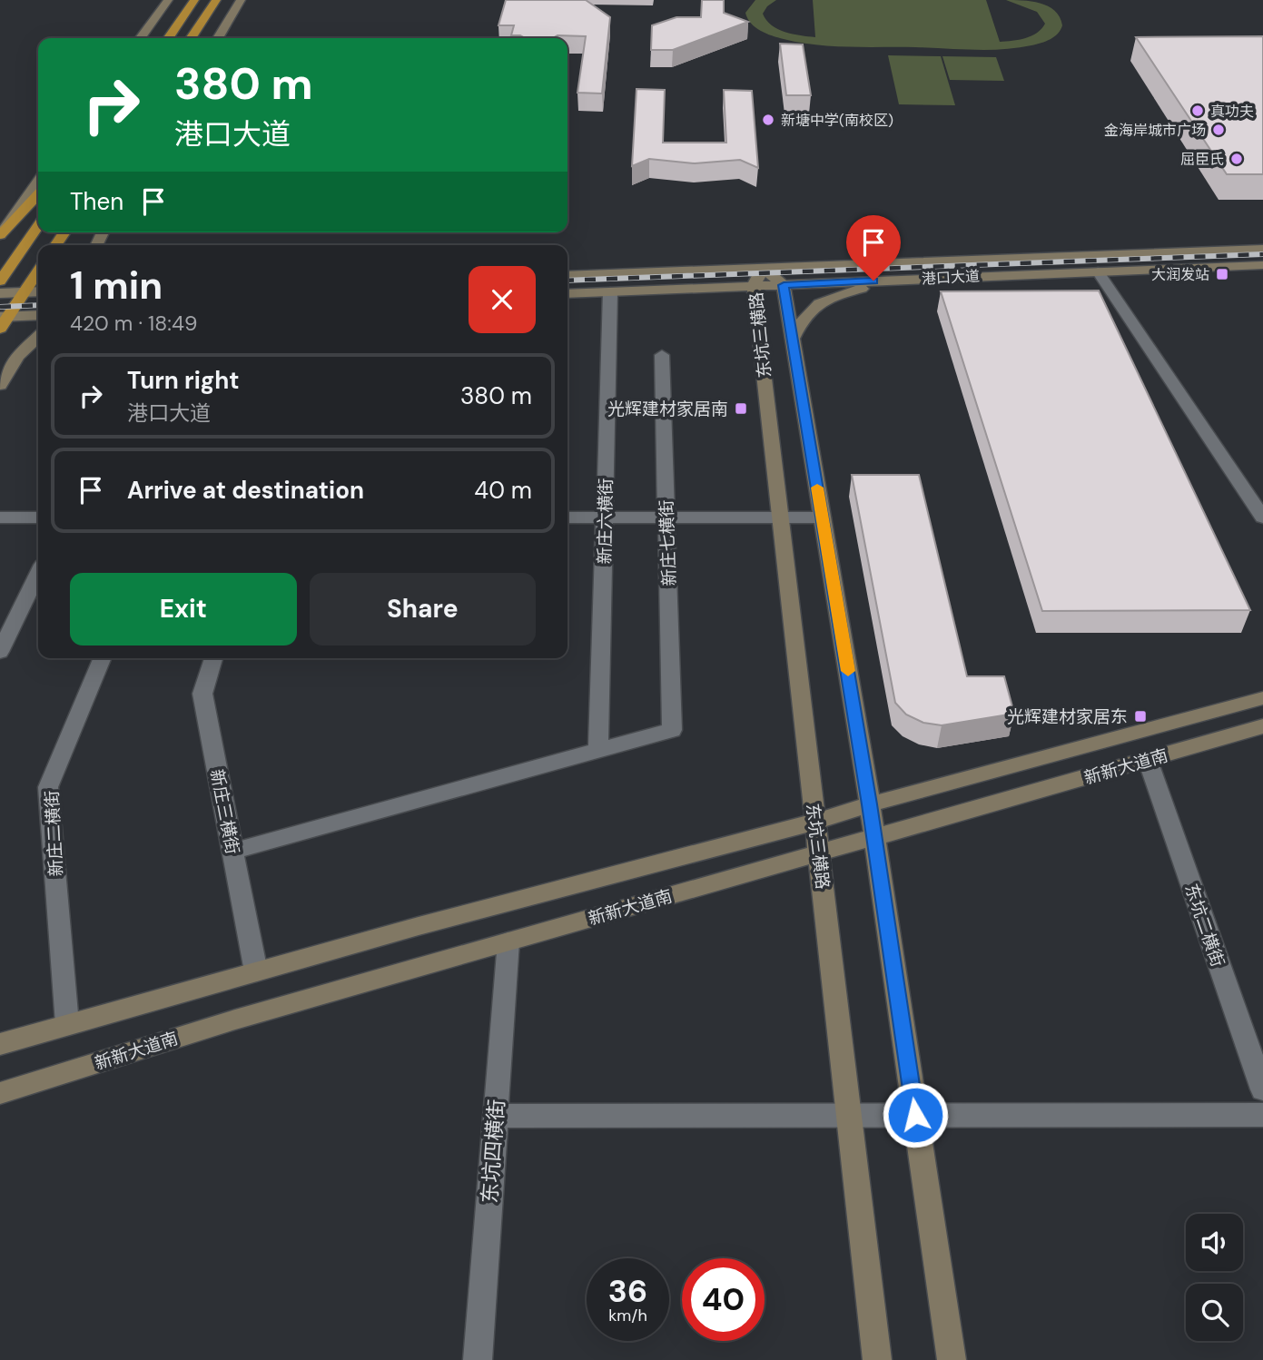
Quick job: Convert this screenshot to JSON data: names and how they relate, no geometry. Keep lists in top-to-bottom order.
{
  "streets": {
    "street": [
      "港口大道",
      "东坑三横路",
      "新庄六横街",
      "新庄七横街",
      "新新大道南",
      "新庄三横街",
      "新庄二横街",
      "东坑二横街",
      "东坑四横街"
    ]
  },
  "crossings": [
    ["港口大道", "东坑三横路"],
    ["港口大道", "新庄六横街"],
    ["东坑三横路", "新新大道南"],
    ["新庄六横街", "新庄七横街"],
    ["新新大道南", "新庄三横街"],
    ["新新大道南", "新庄二横街"],
    ["新新大道南", "东坑二横街"],
    ["新新大道南", "东坑四横街"]
  ],
  "places": {
    "other": [
      "真功夫",
      "新塘中学(南校区)",
      "金海岸城市广场",
      "屈臣氏"
    ],
    "transit": ["大润发站", "光辉建材家居南", "光辉建材家居东"]
  },
  "page": {
    "turn": ["380 m", "港口大道"],
    "then": "Then",
    "heading": ["1 min", "420 m · 18:49"],
    "list": [
      {
        "name": "Turn right",
        "note": "港口大道",
        "value": "380 m"
      },
      {
        "name": "Arrive at destination",
        "value": "40 m"
      }
    ],
    "buttons": ["Exit", "Share"],
    "speed": "36 km/h",
    "limit": "40"
  }
}
